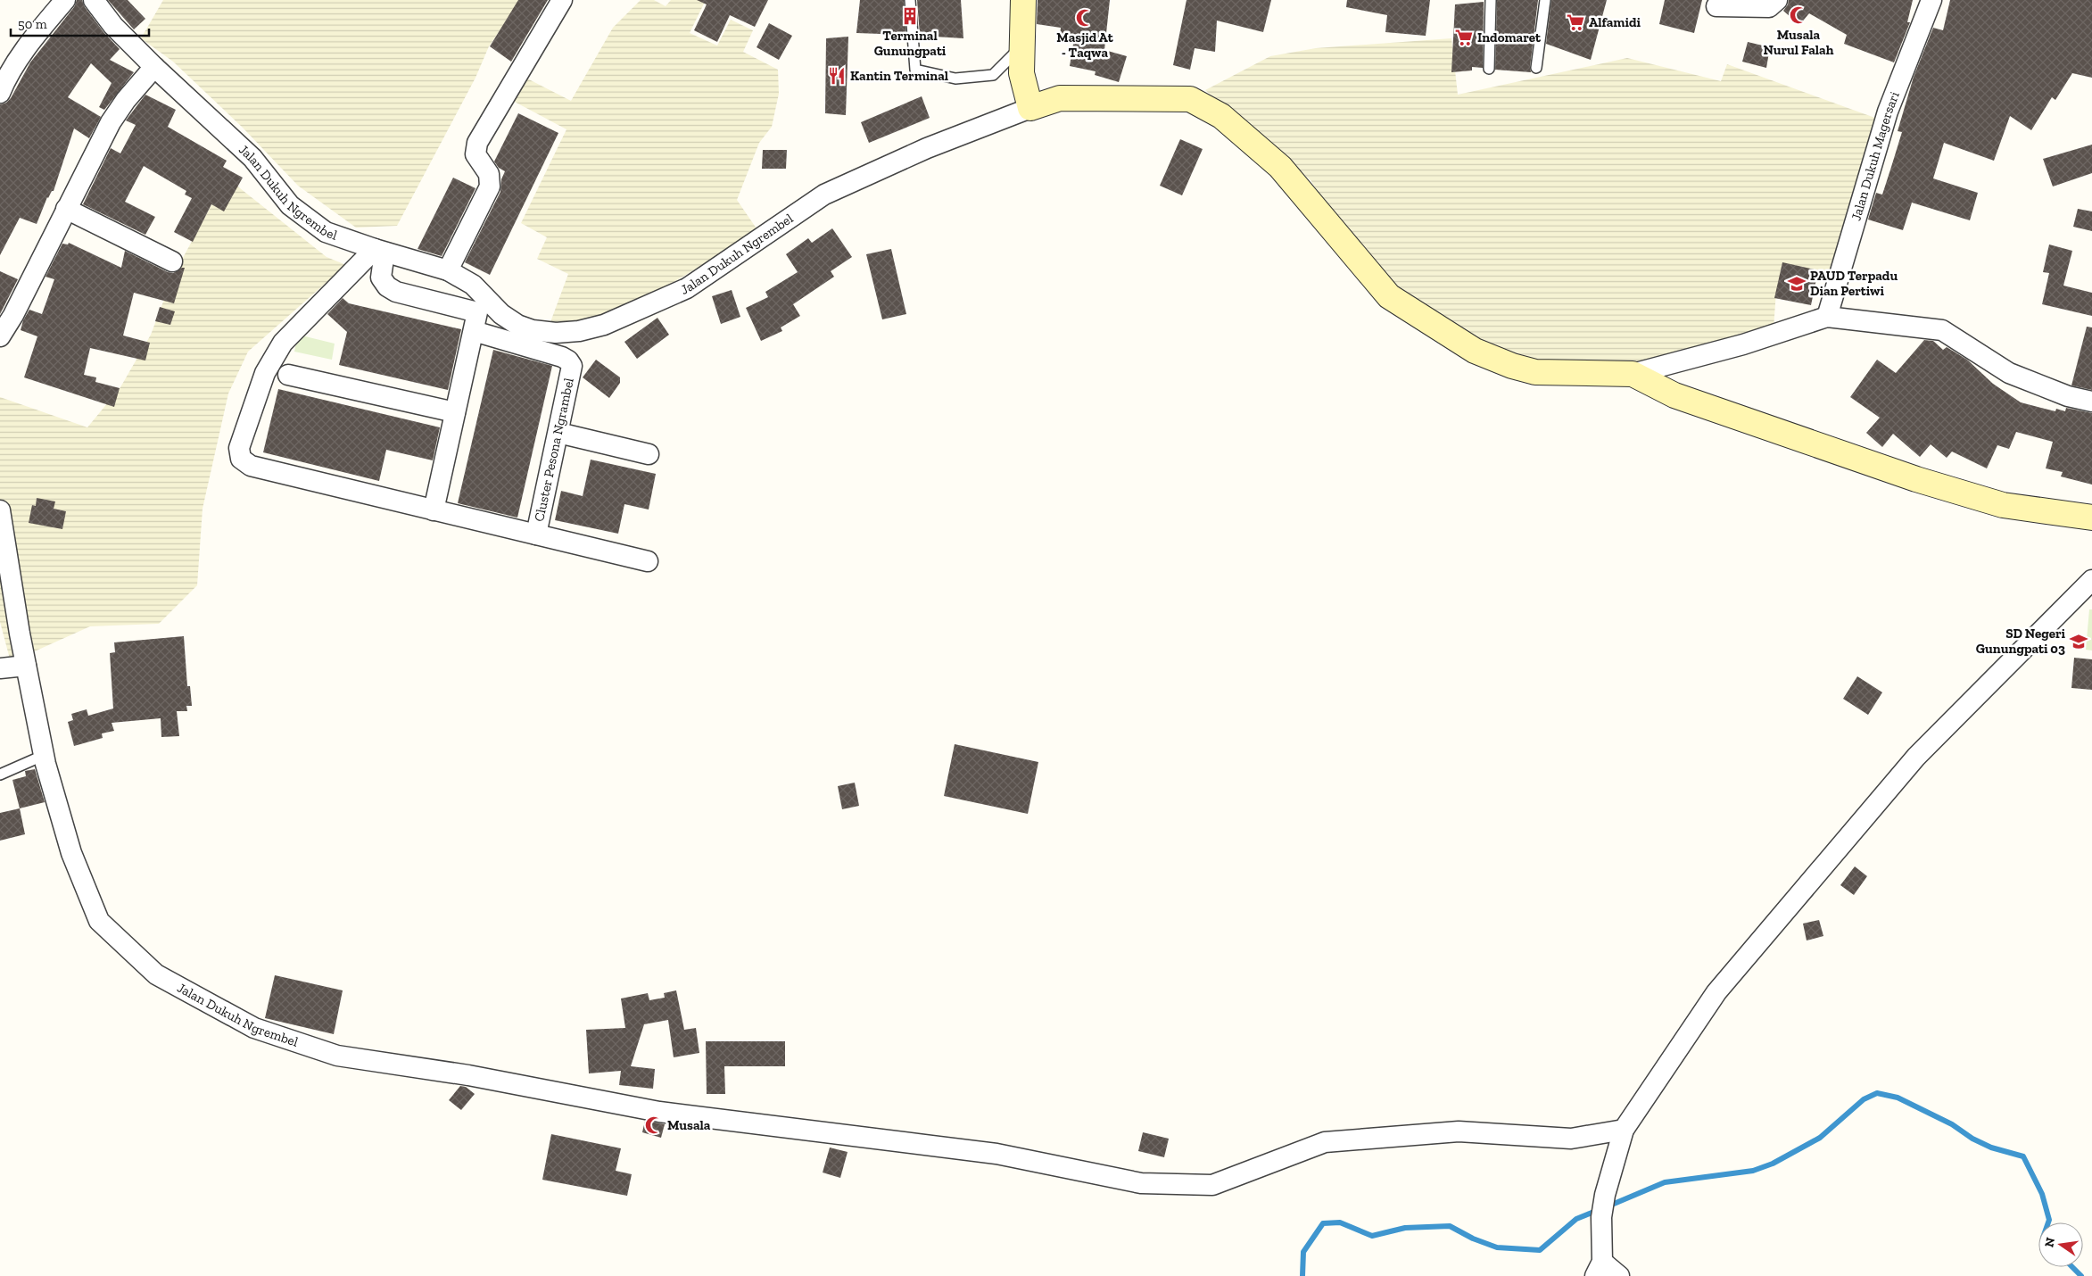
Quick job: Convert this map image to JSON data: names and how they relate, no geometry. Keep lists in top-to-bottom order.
{
  "streets": {
    "street": ["Jalan Dukuh Magersari", "Jalan Dukuh Ngrembel", "Cluster Pesona Ngrambel"]
  },
  "crossings": [
    ["Jalan Dukuh Ngrembel", "Cluster Pesona Ngrambel"]
  ],
  "places": {
    "mosque": ["Musala Nurul Falah", "Masjid At - Taqwa", "Musala"],
    "building": ["Terminal Gunungpati"],
    "supermarket": ["Alfamidi", "Indomaret"],
    "restaurant": ["Kantin Terminal"],
    "school or university": ["PAUD Terpadu Dian Pertiwi", "SD Negeri Gunungpati 03"]
  },
  "scale_bar": "50 m",
  "north": "left"
}
